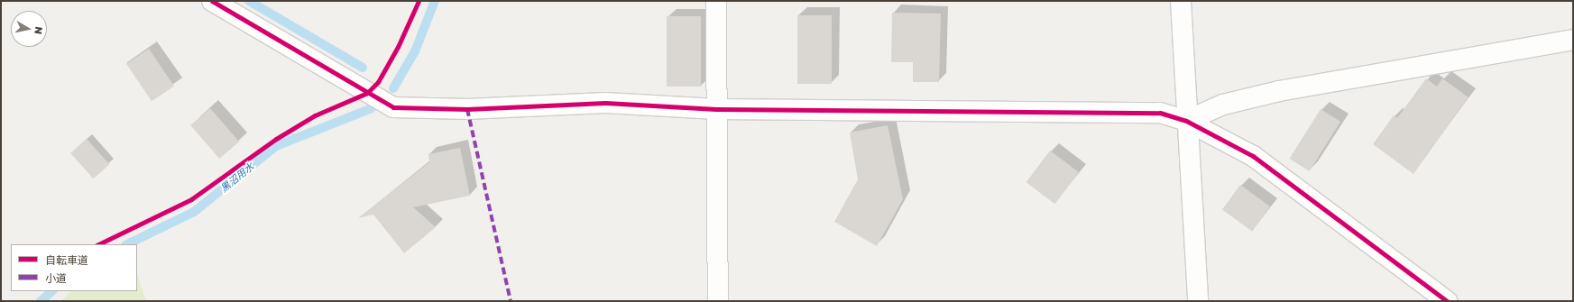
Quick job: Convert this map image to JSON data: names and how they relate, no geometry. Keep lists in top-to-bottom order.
{
  "water": ["黒沼用水"],
  "legend": ["自転車道", "小道"],
  "north": "right"
}
